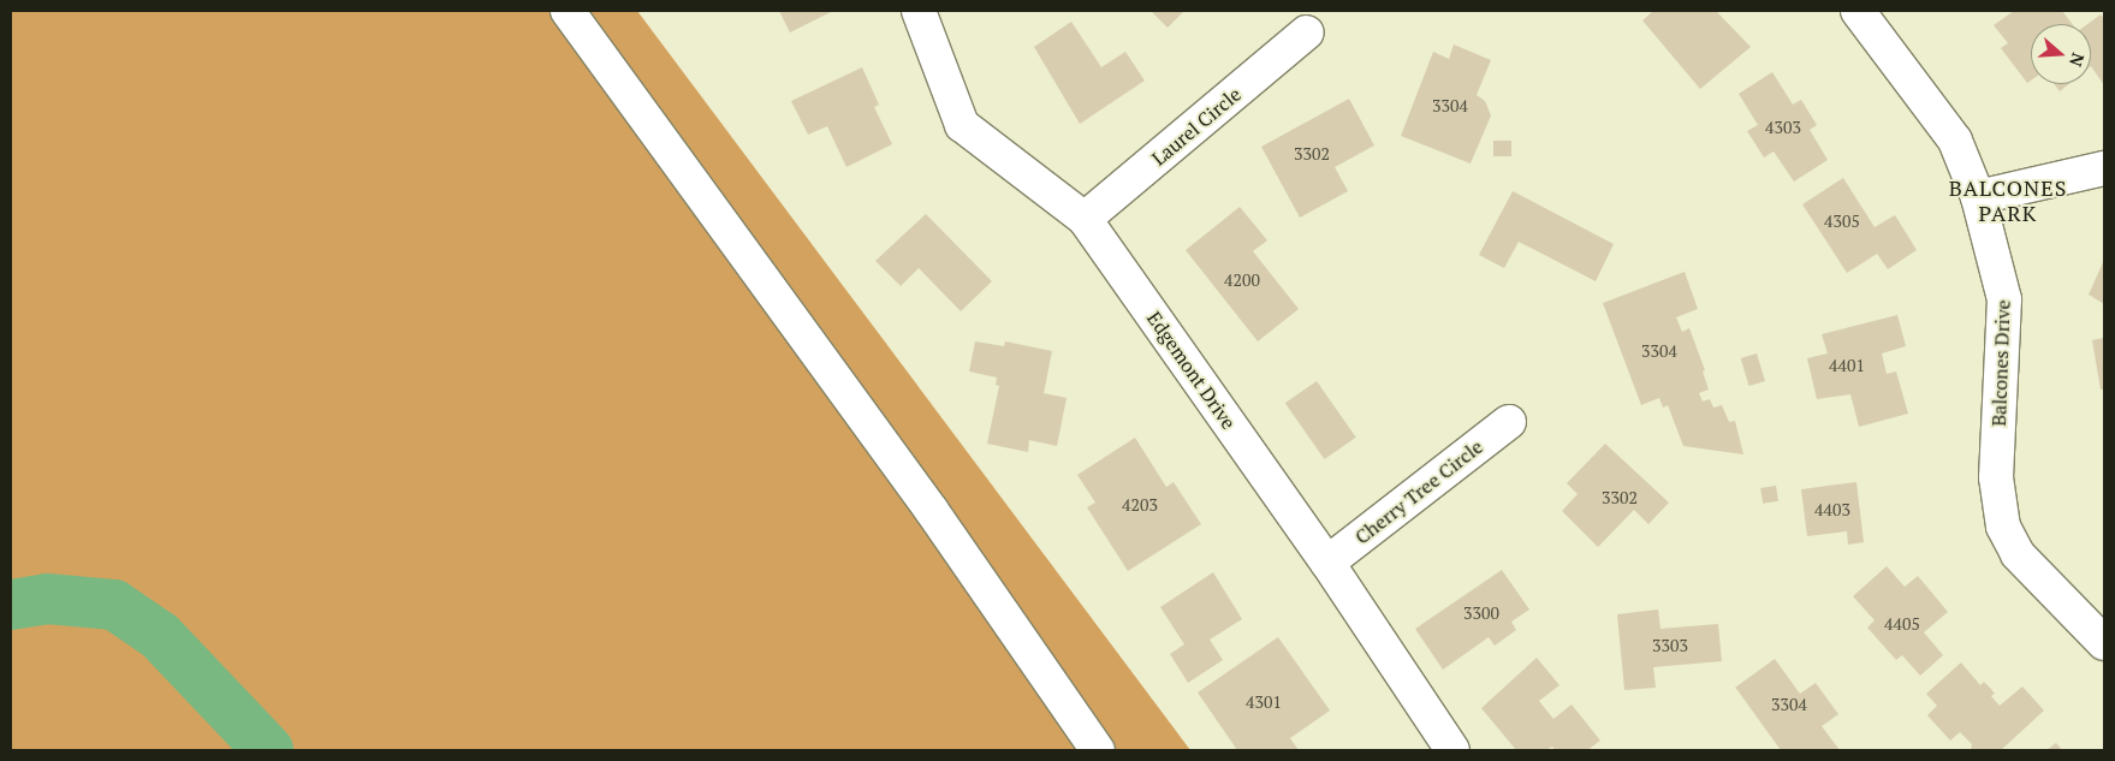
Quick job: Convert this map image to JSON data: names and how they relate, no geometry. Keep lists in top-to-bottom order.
{
  "streets": {
    "street": [
      "Laurel Circle",
      "Balcones Drive",
      "Edgemont Drive",
      "Cherry Tree Circle"
    ]
  },
  "crossings": [
    ["Laurel Circle", "Edgemont Drive"],
    ["Edgemont Drive", "Cherry Tree Circle"]
  ],
  "districts": ["BALCONES PARK"],
  "house_numbers": [
    "3304",
    "4303",
    "3302",
    "4305",
    "4200",
    "3304",
    "4401",
    "3302",
    "4203",
    "4403",
    "3300",
    "4405",
    "3303",
    "4301",
    "3304"
  ],
  "north": "right"
}
